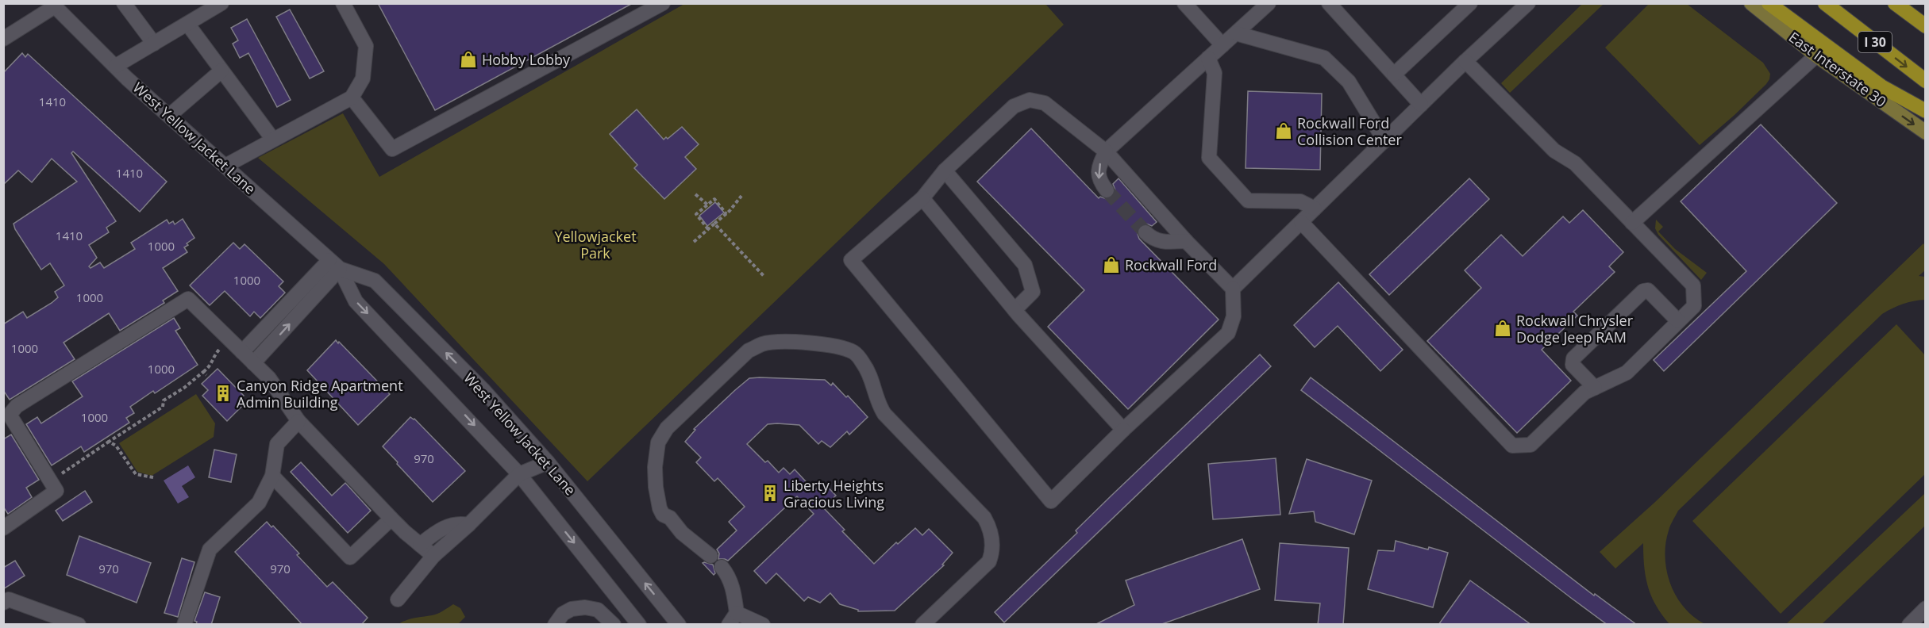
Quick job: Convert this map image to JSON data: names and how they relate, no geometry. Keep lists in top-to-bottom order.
{
  "streets": {
    "highway": ["I 30"],
    "main road": ["East Interstate 30"],
    "street": ["West Yellow Jacket Lane"]
  },
  "one_way": ["East Interstate 30"],
  "parks": ["Yellowjacket Park"],
  "places": {
    "shop": [
      "Hobby Lobby",
      "Rockwall Ford Collision Center",
      "Rockwall Ford",
      "Rockwall Chrysler Dodge Jeep RAM"
    ],
    "building": ["Canyon Ridge Apartment Admin Building", "Liberty Heights Gracious Living"]
  },
  "house_numbers": [
    "1410",
    "1410",
    "1410",
    "1000",
    "1000",
    "1000",
    "1000",
    "1000",
    "1000",
    "970",
    "970",
    "970"
  ]
}
